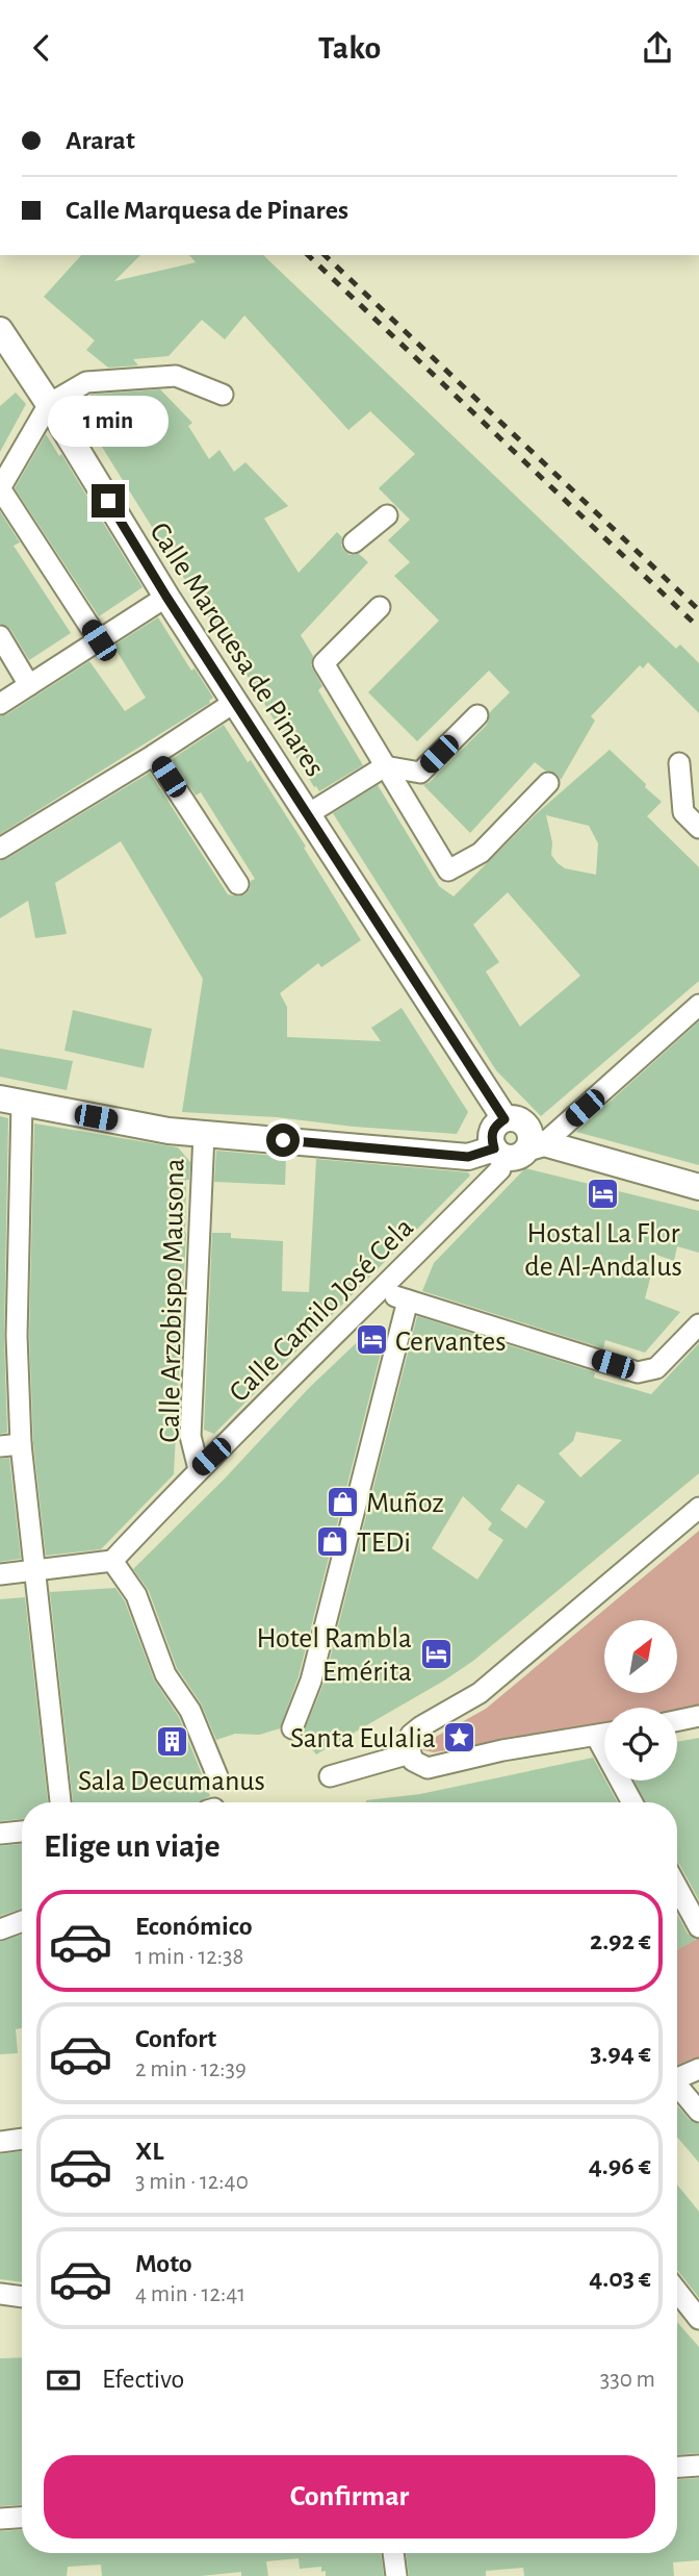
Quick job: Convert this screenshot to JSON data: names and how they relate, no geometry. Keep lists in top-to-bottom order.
{
  "streets": {
    "main road": ["Calle Marquesa de Pinares"],
    "street": ["Calle Arzobispo Mausona", "Calle Camilo José Cela"]
  },
  "crossings": [
    ["Calle Marquesa de Pinares", "Calle Camilo José Cela"],
    ["Calle Arzobispo Mausona", "Calle Camilo José Cela"]
  ],
  "places": {
    "hotel": ["Hostal La Flor de Al-Andalus", "Cervantes", "Hotel Rambla Emérita"],
    "shop": ["Muñoz", "TEDi"],
    "place": ["Santa Eulalia"],
    "building": ["Sala Decumanus"]
  },
  "north": "top right",
  "page": {
    "header": "Tako",
    "banner": ["Ararat", "Calle Marquesa de Pinares"],
    "bubble": "1 min",
    "heading": "Elige un viaje",
    "list": [
      {
        "name": "Económico",
        "note": "1 min · 12:38",
        "value": "2.92 €"
      },
      {
        "name": "Confort",
        "note": "2 min · 12:39",
        "value": "3.94 €"
      },
      {
        "name": "XL",
        "note": "3 min · 12:40",
        "value": "4.96 €"
      },
      {
        "name": "Moto",
        "note": "4 min · 12:41",
        "value": "4.03 €"
      }
    ],
    "pay": ["Efectivo", "330 m"],
    "buttons": "Confirmar"
  }
}
